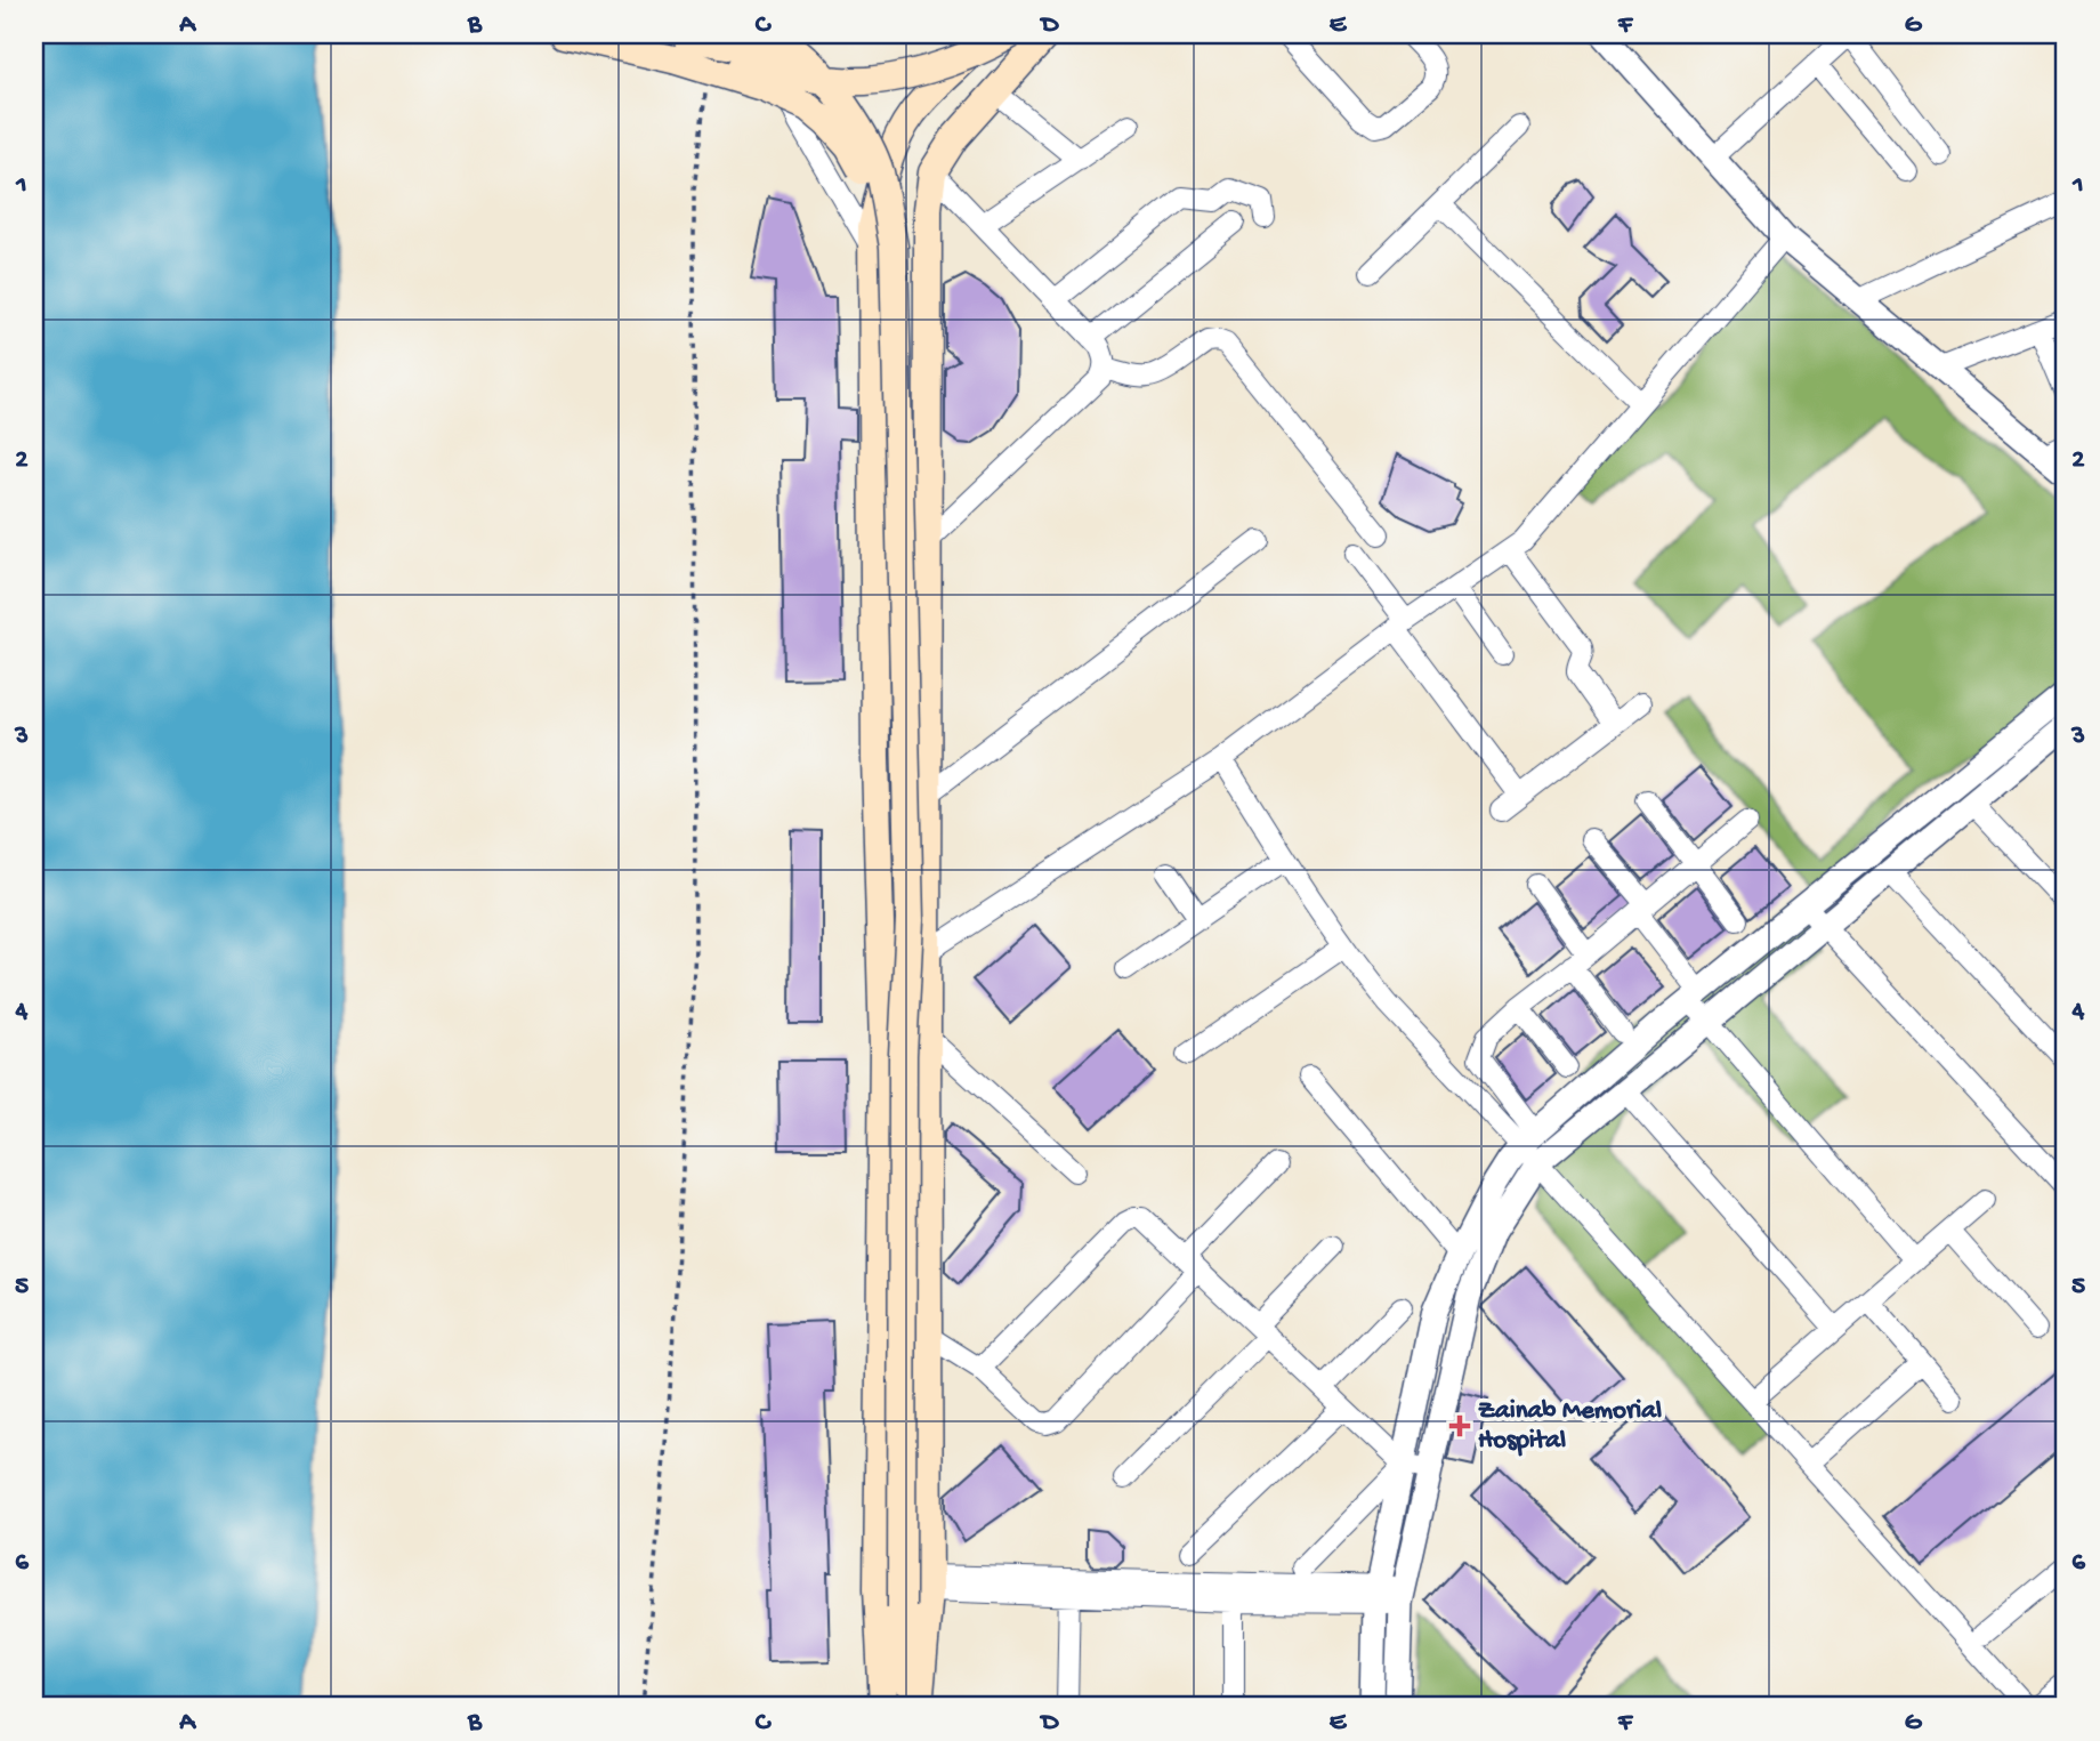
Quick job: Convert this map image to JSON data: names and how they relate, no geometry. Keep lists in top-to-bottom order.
{
  "places": {
    "health": ["Zainab Memorial Hospital"]
  },
  "grid": {
    "columns": [
      "A",
      "B",
      "C",
      "D",
      "E",
      "F",
      "G"
    ],
    "rows": [
      "1",
      "2",
      "3",
      "4",
      "5",
      "6"
    ]
  }
}
